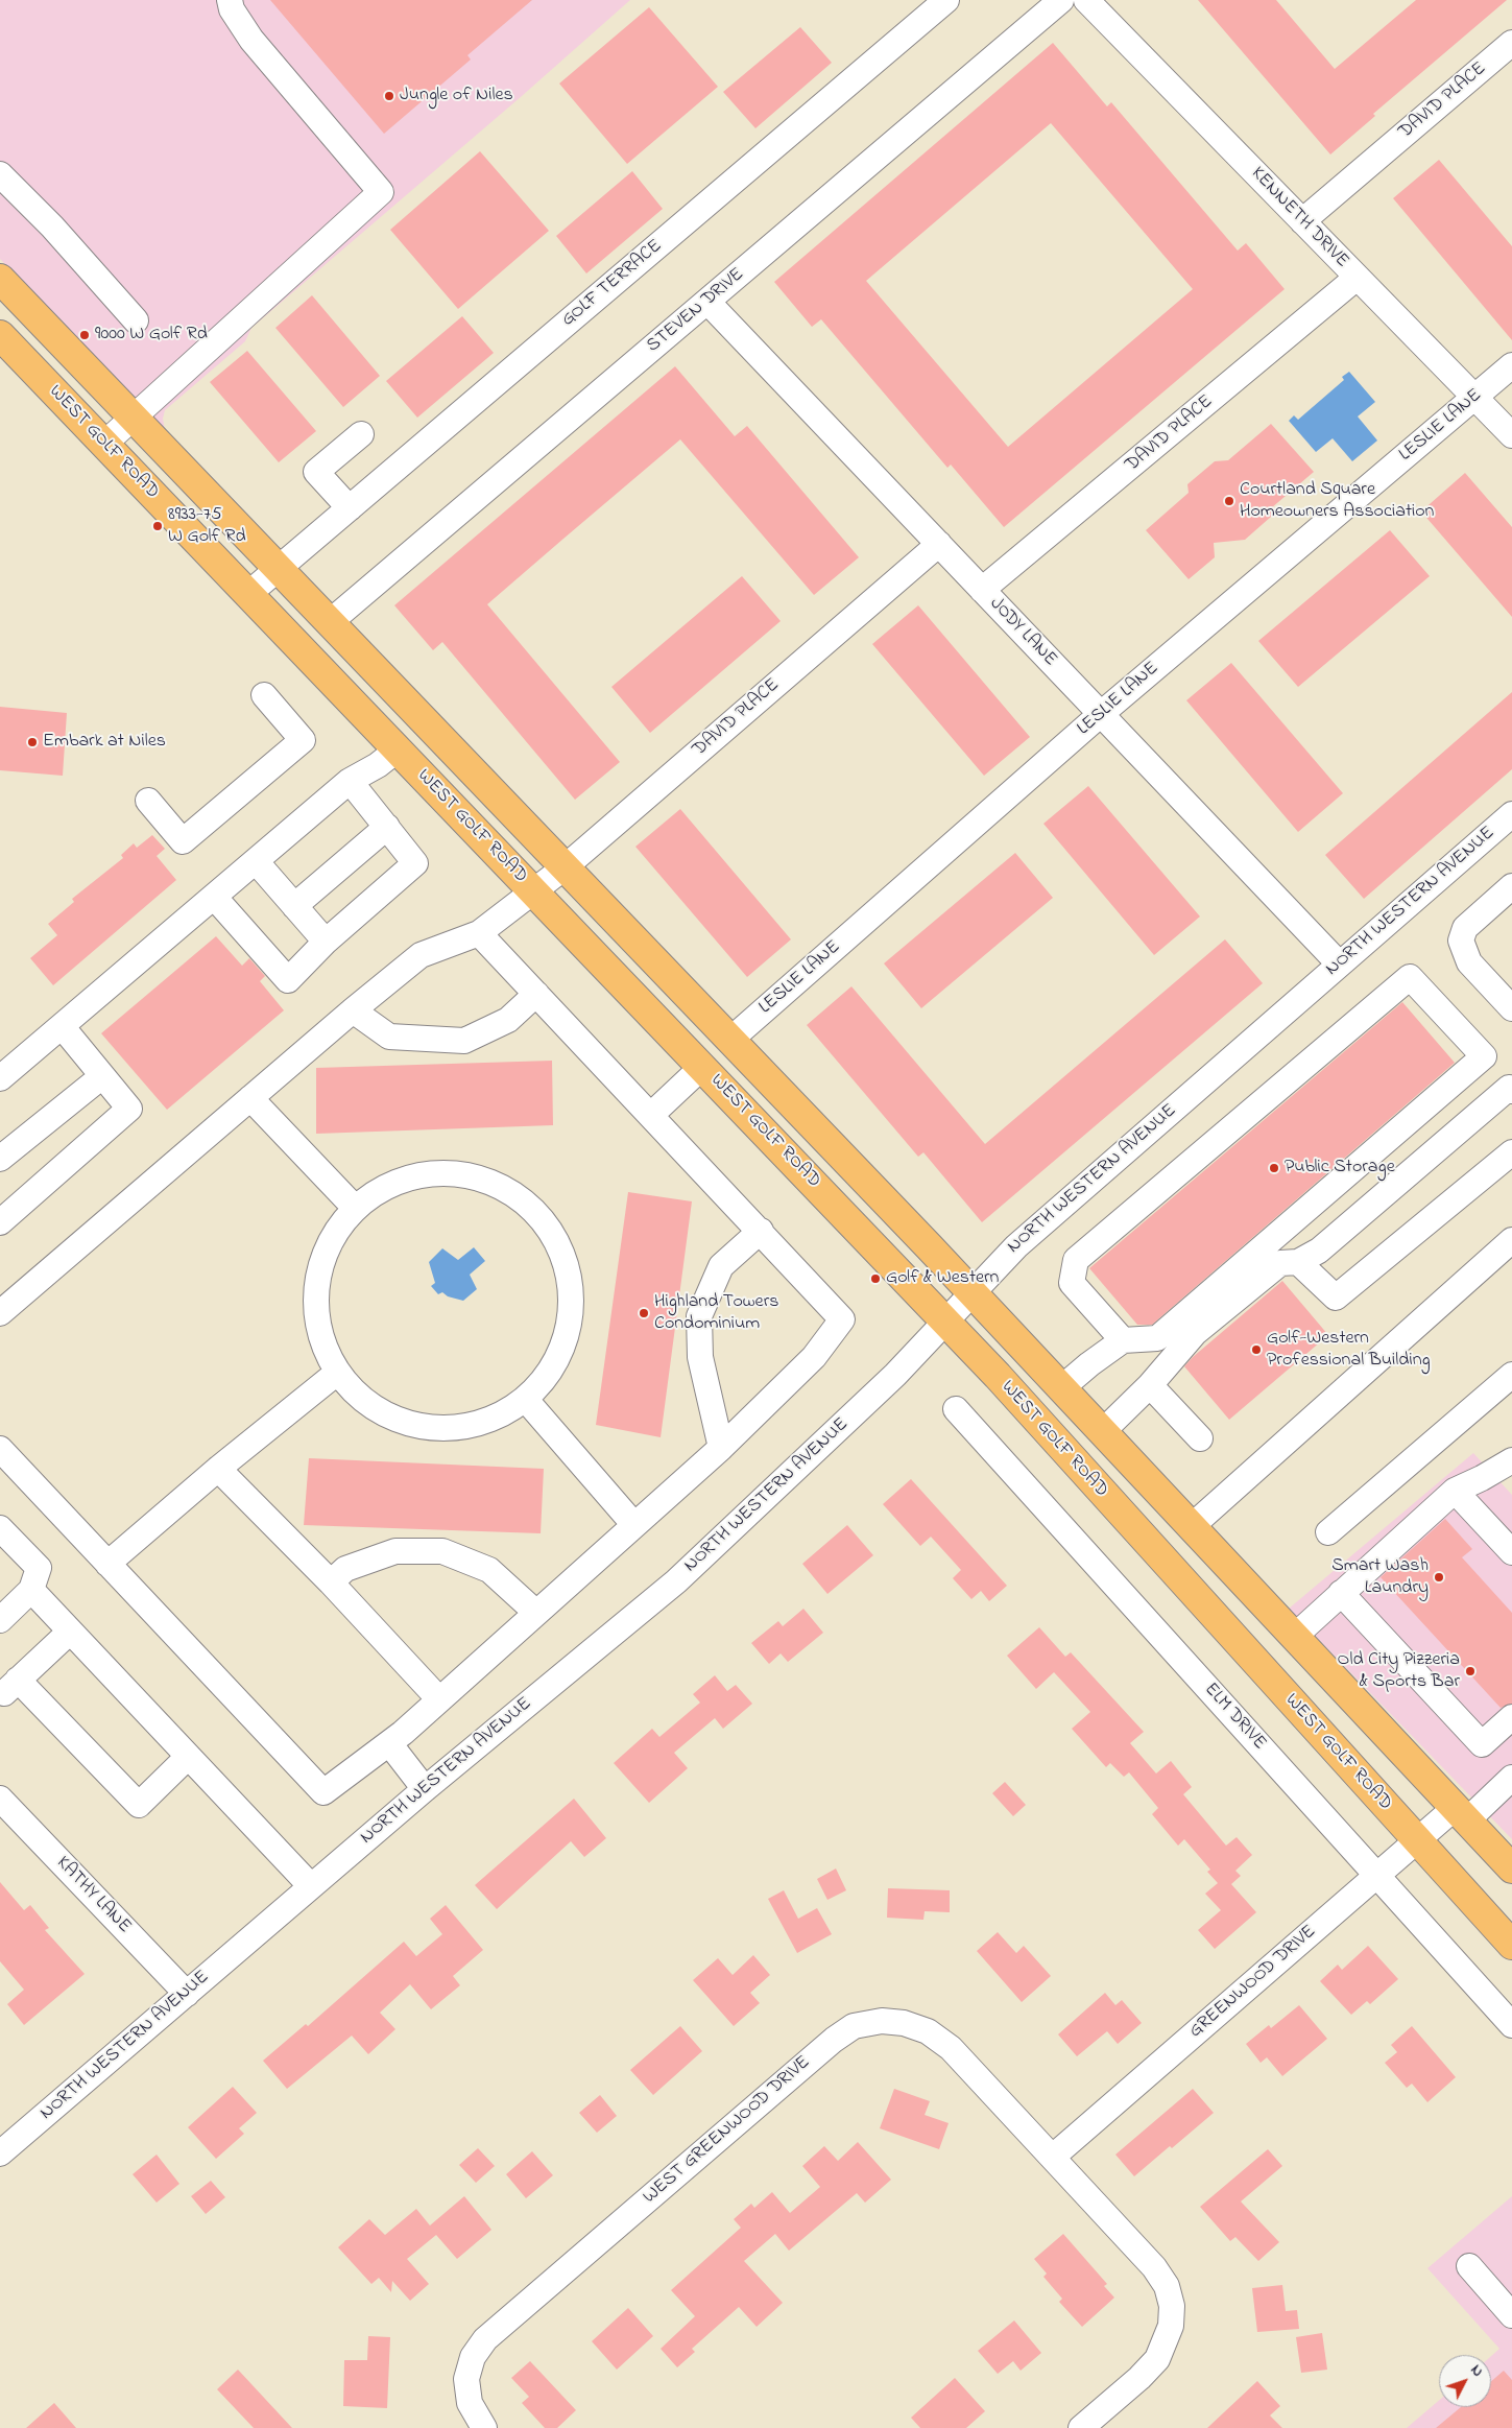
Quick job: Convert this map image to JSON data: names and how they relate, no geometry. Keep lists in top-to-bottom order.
{
  "streets": {
    "main road": ["WEST GOLF ROAD"],
    "street": [
      "DAVID PLACE",
      "KENNETH DRIVE",
      "GOLF TERRACE",
      "STEVEN DRIVE",
      "LESLIE LANE",
      "JODY LANE",
      "NORTH WESTERN AVENUE",
      "ELM DRIVE",
      "KATHY LANE",
      "GREENWOOD DRIVE",
      "WEST GREENWOOD DRIVE"
    ]
  },
  "crossings": [
    ["DAVID PLACE", "KENNETH DRIVE"],
    ["DAVID PLACE", "WEST GOLF ROAD"],
    ["DAVID PLACE", "JODY LANE"],
    ["KENNETH DRIVE", "LESLIE LANE"],
    ["GOLF TERRACE", "WEST GOLF ROAD"],
    ["STEVEN DRIVE", "WEST GOLF ROAD"],
    ["STEVEN DRIVE", "JODY LANE"],
    ["LESLIE LANE", "WEST GOLF ROAD"],
    ["LESLIE LANE", "JODY LANE"],
    ["WEST GOLF ROAD", "NORTH WESTERN AVENUE"],
    ["WEST GOLF ROAD", "GREENWOOD DRIVE"],
    ["JODY LANE", "NORTH WESTERN AVENUE"],
    ["NORTH WESTERN AVENUE", "KATHY LANE"],
    ["ELM DRIVE", "GREENWOOD DRIVE"],
    ["GREENWOOD DRIVE", "WEST GREENWOOD DRIVE"]
  ],
  "places": [
    "Jungle of Niles",
    "9000 W Golf Rd",
    "Courtland Square Homeowners Association",
    "8933-75 W Golf Rd",
    "Embark at Niles",
    "Public Storage",
    "Golf & Western",
    "Highland Towers Condominium",
    "Golf-Western Professional Building",
    "Smart Wash Laundry",
    "Old City Pizzeria & Sports Bar"
  ],
  "north": "top right"
}
